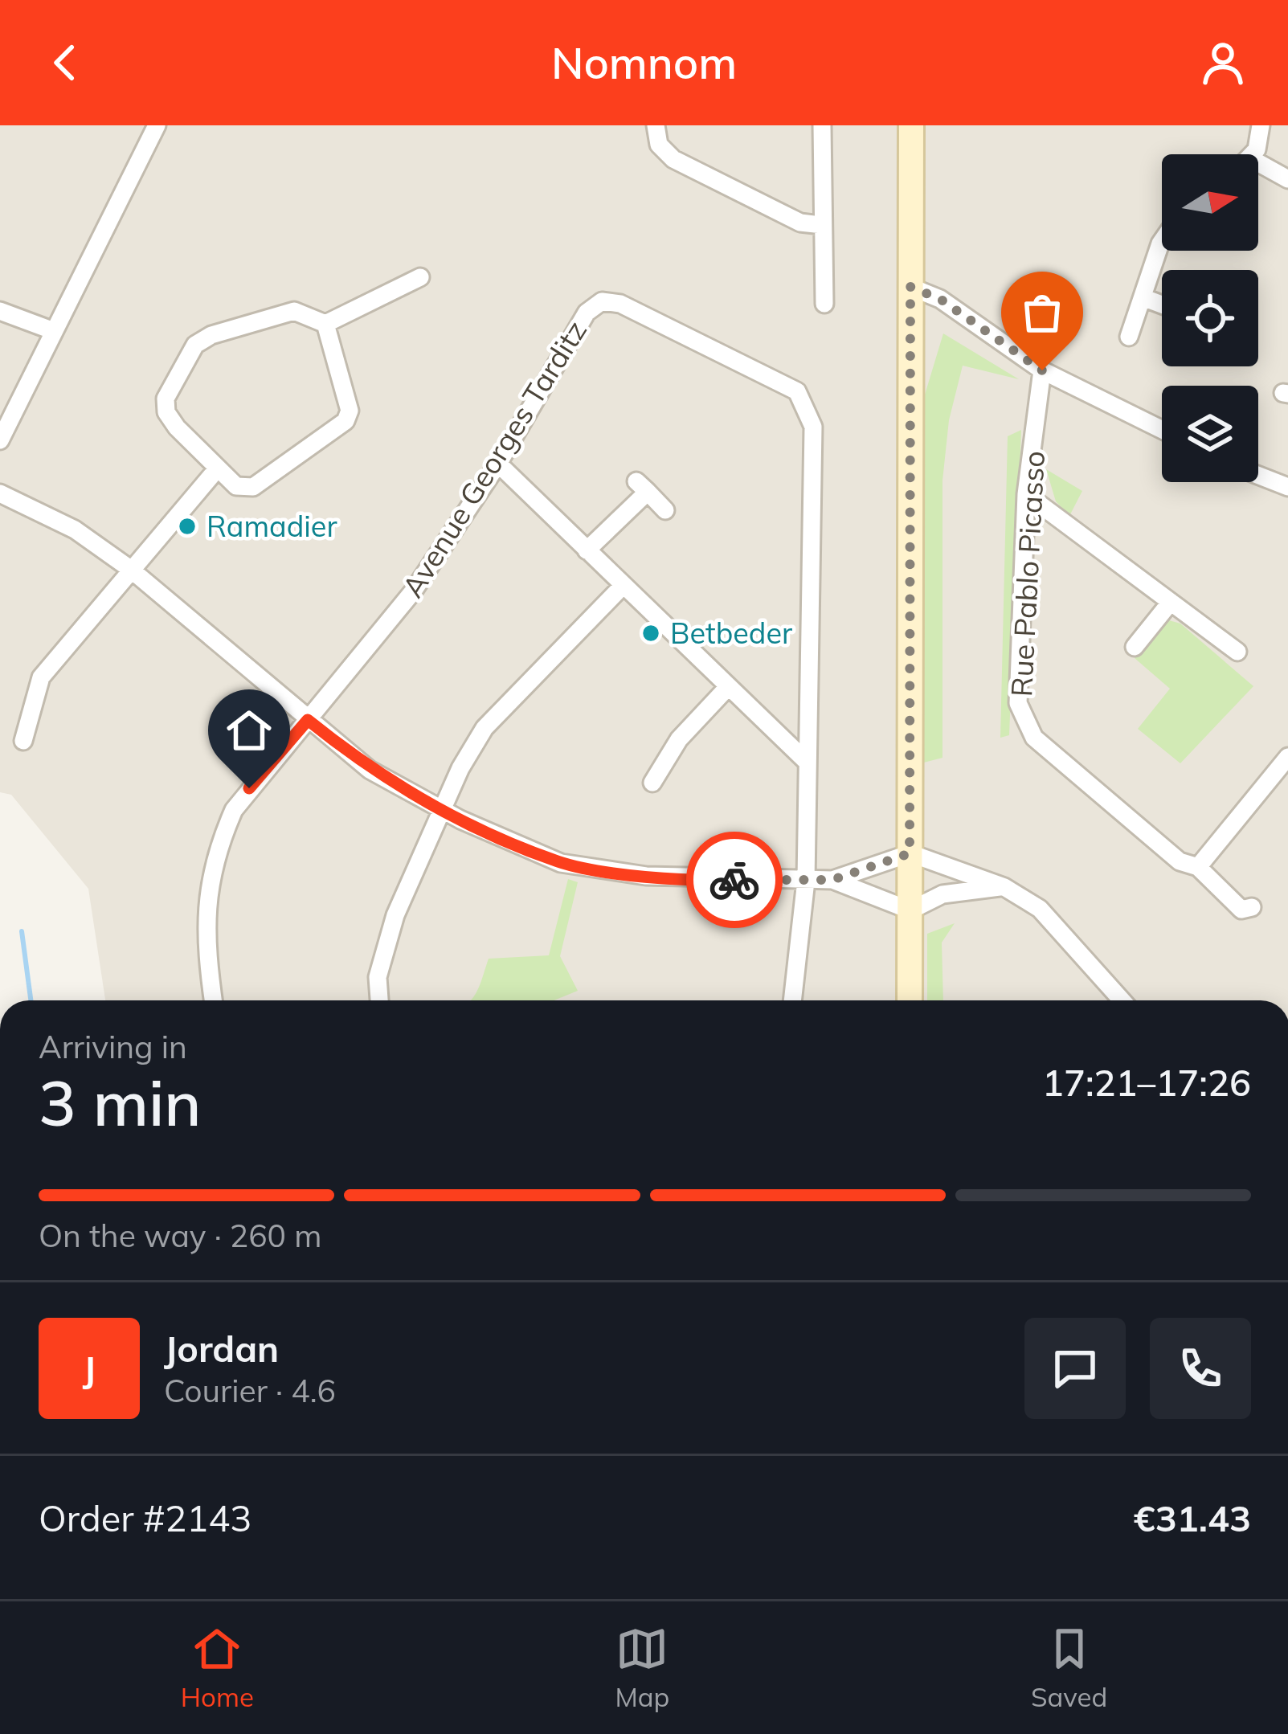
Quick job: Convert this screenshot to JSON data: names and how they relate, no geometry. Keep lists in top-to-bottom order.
{
  "streets": {
    "street": ["Avenue Georges Tarditz", "Rue Pablo Picasso"]
  },
  "places": ["Ramadier", "Betbeder"],
  "north": "right",
  "page": {
    "header": "Nomnom",
    "heading": ["3 min", "Arriving in", "17:21–17:26"],
    "panel": [
      "Jordan",
      "Courier · 4.6",
      "Order #2143",
      "€31.43"
    ],
    "bar": "On the way · 260 m",
    "round": "J",
    "tabs": ["Home", "Map", "Saved"]
  }
}
